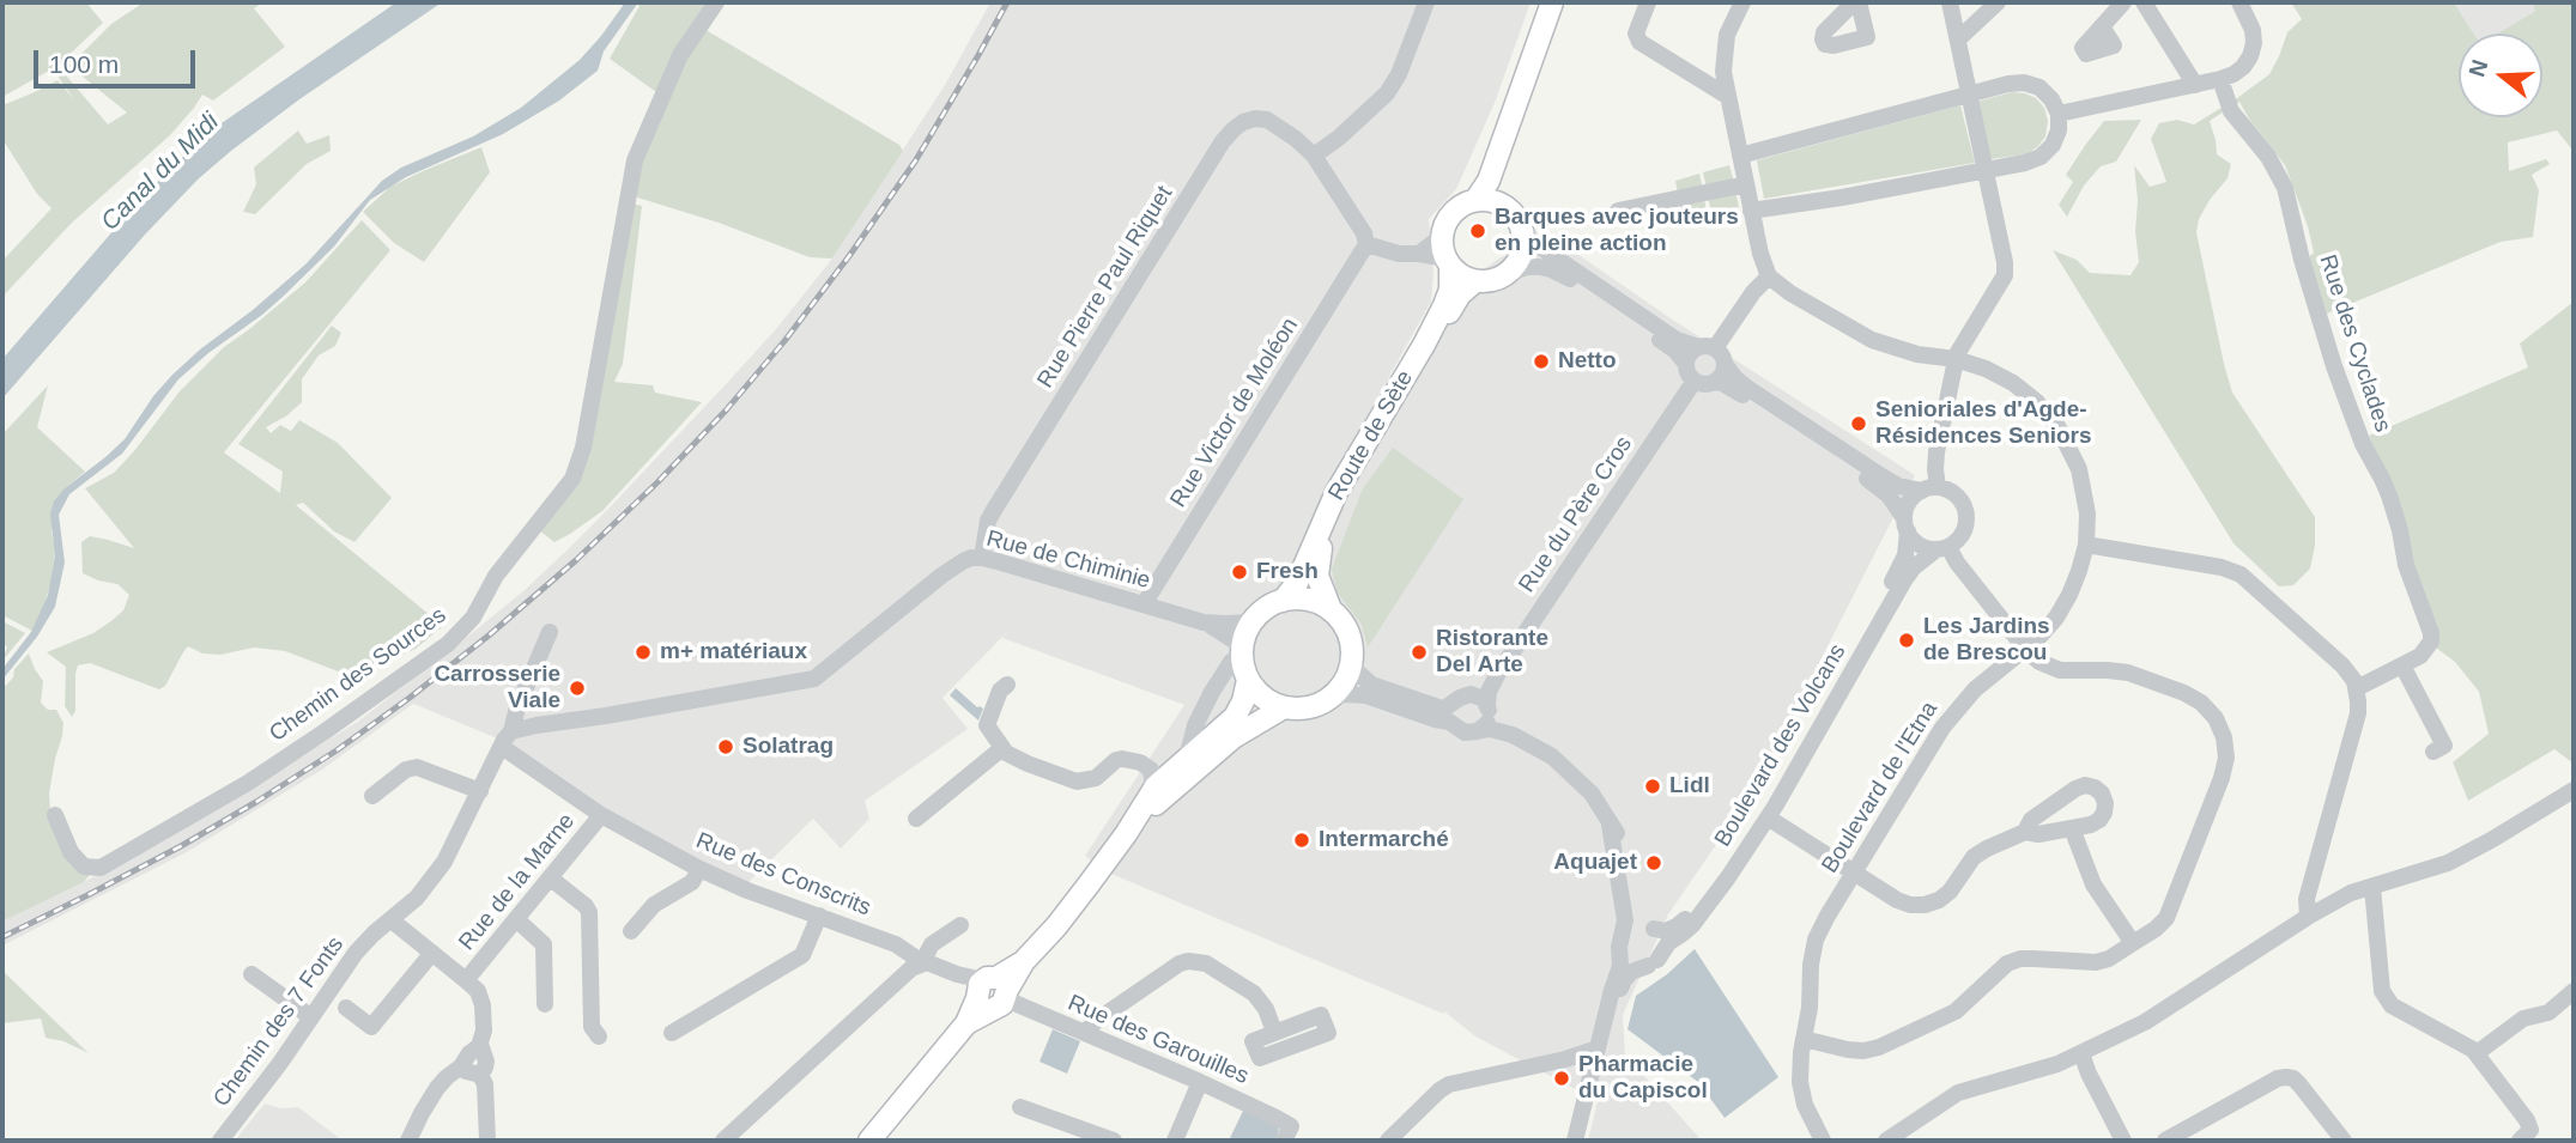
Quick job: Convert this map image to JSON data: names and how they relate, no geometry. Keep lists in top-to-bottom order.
{
  "streets": {
    "main road": ["Route de Sète"],
    "street": [
      "Rue Pierre Paul Riquet",
      "Rue des Cyclades",
      "Rue Victor de Moléon",
      "Rue du Père Cros",
      "Rue de Chiminie",
      "Chemin des Sources",
      "Boulevard des Volcans",
      "Boulevard de l'Etna",
      "Rue des Conscrits",
      "Rue de la Marne",
      "Chemin des 7 Fonts",
      "Rue des Garouilles"
    ]
  },
  "crossings": [
    ["Rue Pierre Paul Riquet", "Rue de Chiminie"],
    ["Rue Victor de Moléon", "Rue de Chiminie"],
    ["Route de Sète", "Rue de Chiminie"],
    ["Rue de Chiminie", "Chemin des 7 Fonts"],
    ["Rue des Conscrits", "Rue de la Marne"],
    ["Rue des Conscrits", "Chemin des 7 Fonts"],
    ["Rue des Conscrits", "Rue des Garouilles"],
    ["Rue de la Marne", "Chemin des 7 Fonts"]
  ],
  "water": ["Canal du Midi"],
  "places": [
    "Barques avec jouteurs en pleine action",
    "Netto",
    "Senioriales d'Agde- Résidences Seniors",
    "Fresh",
    "Les Jardins de Brescou",
    "m+ matériaux",
    "Ristorante Del Arte",
    "Carrosserie Viale",
    "Solatrag",
    "Lidl",
    "Intermarché",
    "Aquajet",
    "Pharmacie du Capiscol"
  ],
  "scale_bar": "100 m",
  "north": "left"
}
